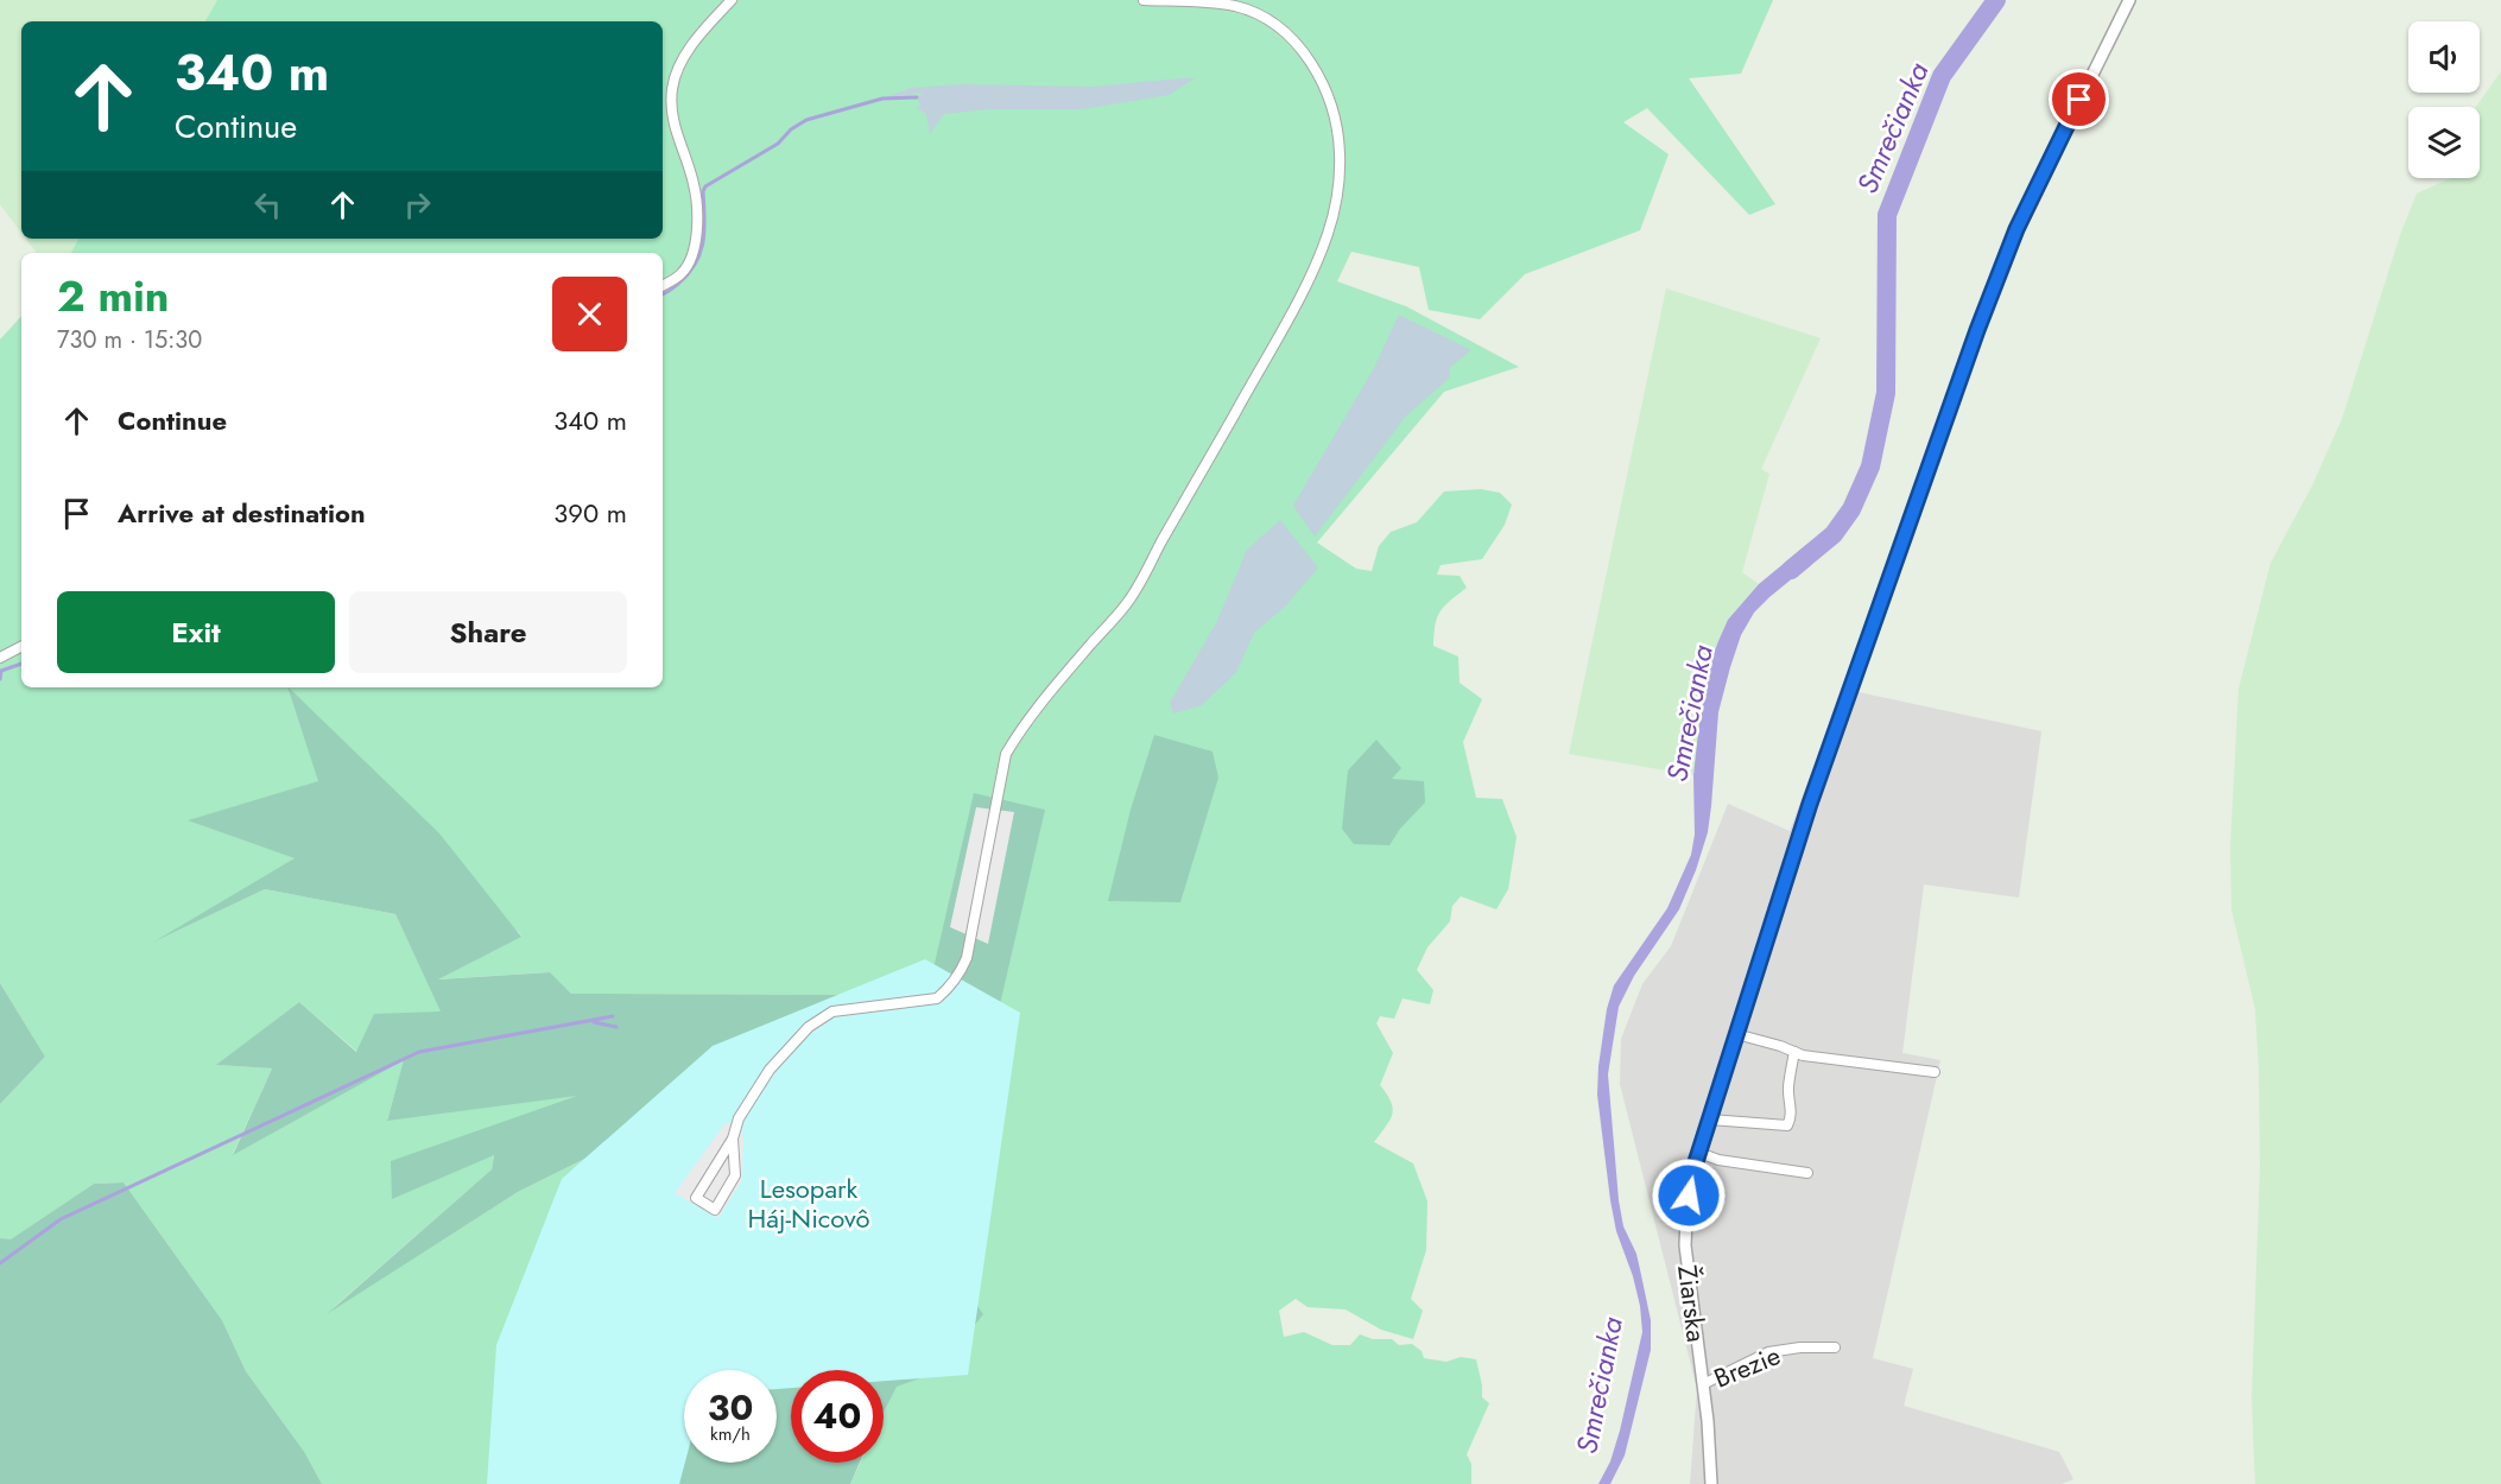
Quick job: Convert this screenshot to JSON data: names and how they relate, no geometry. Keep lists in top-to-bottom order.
{
  "streets": {
    "street": ["Žiarska", "Brezie"]
  },
  "crossings": [
    ["Žiarska", "Brezie"]
  ],
  "water": ["Smrečianka"],
  "parks": ["Lesopark Háj-Nicovô"],
  "page": {
    "turn": ["340 m", "Continue"],
    "heading": ["2 min", "730 m · 15:30"],
    "list": [
      {
        "name": "Continue",
        "value": "340 m"
      },
      {
        "name": "Arrive at destination",
        "value": "390 m"
      }
    ],
    "buttons": ["Exit", "Share"],
    "speed": "30 km/h",
    "limit": "40"
  }
}
